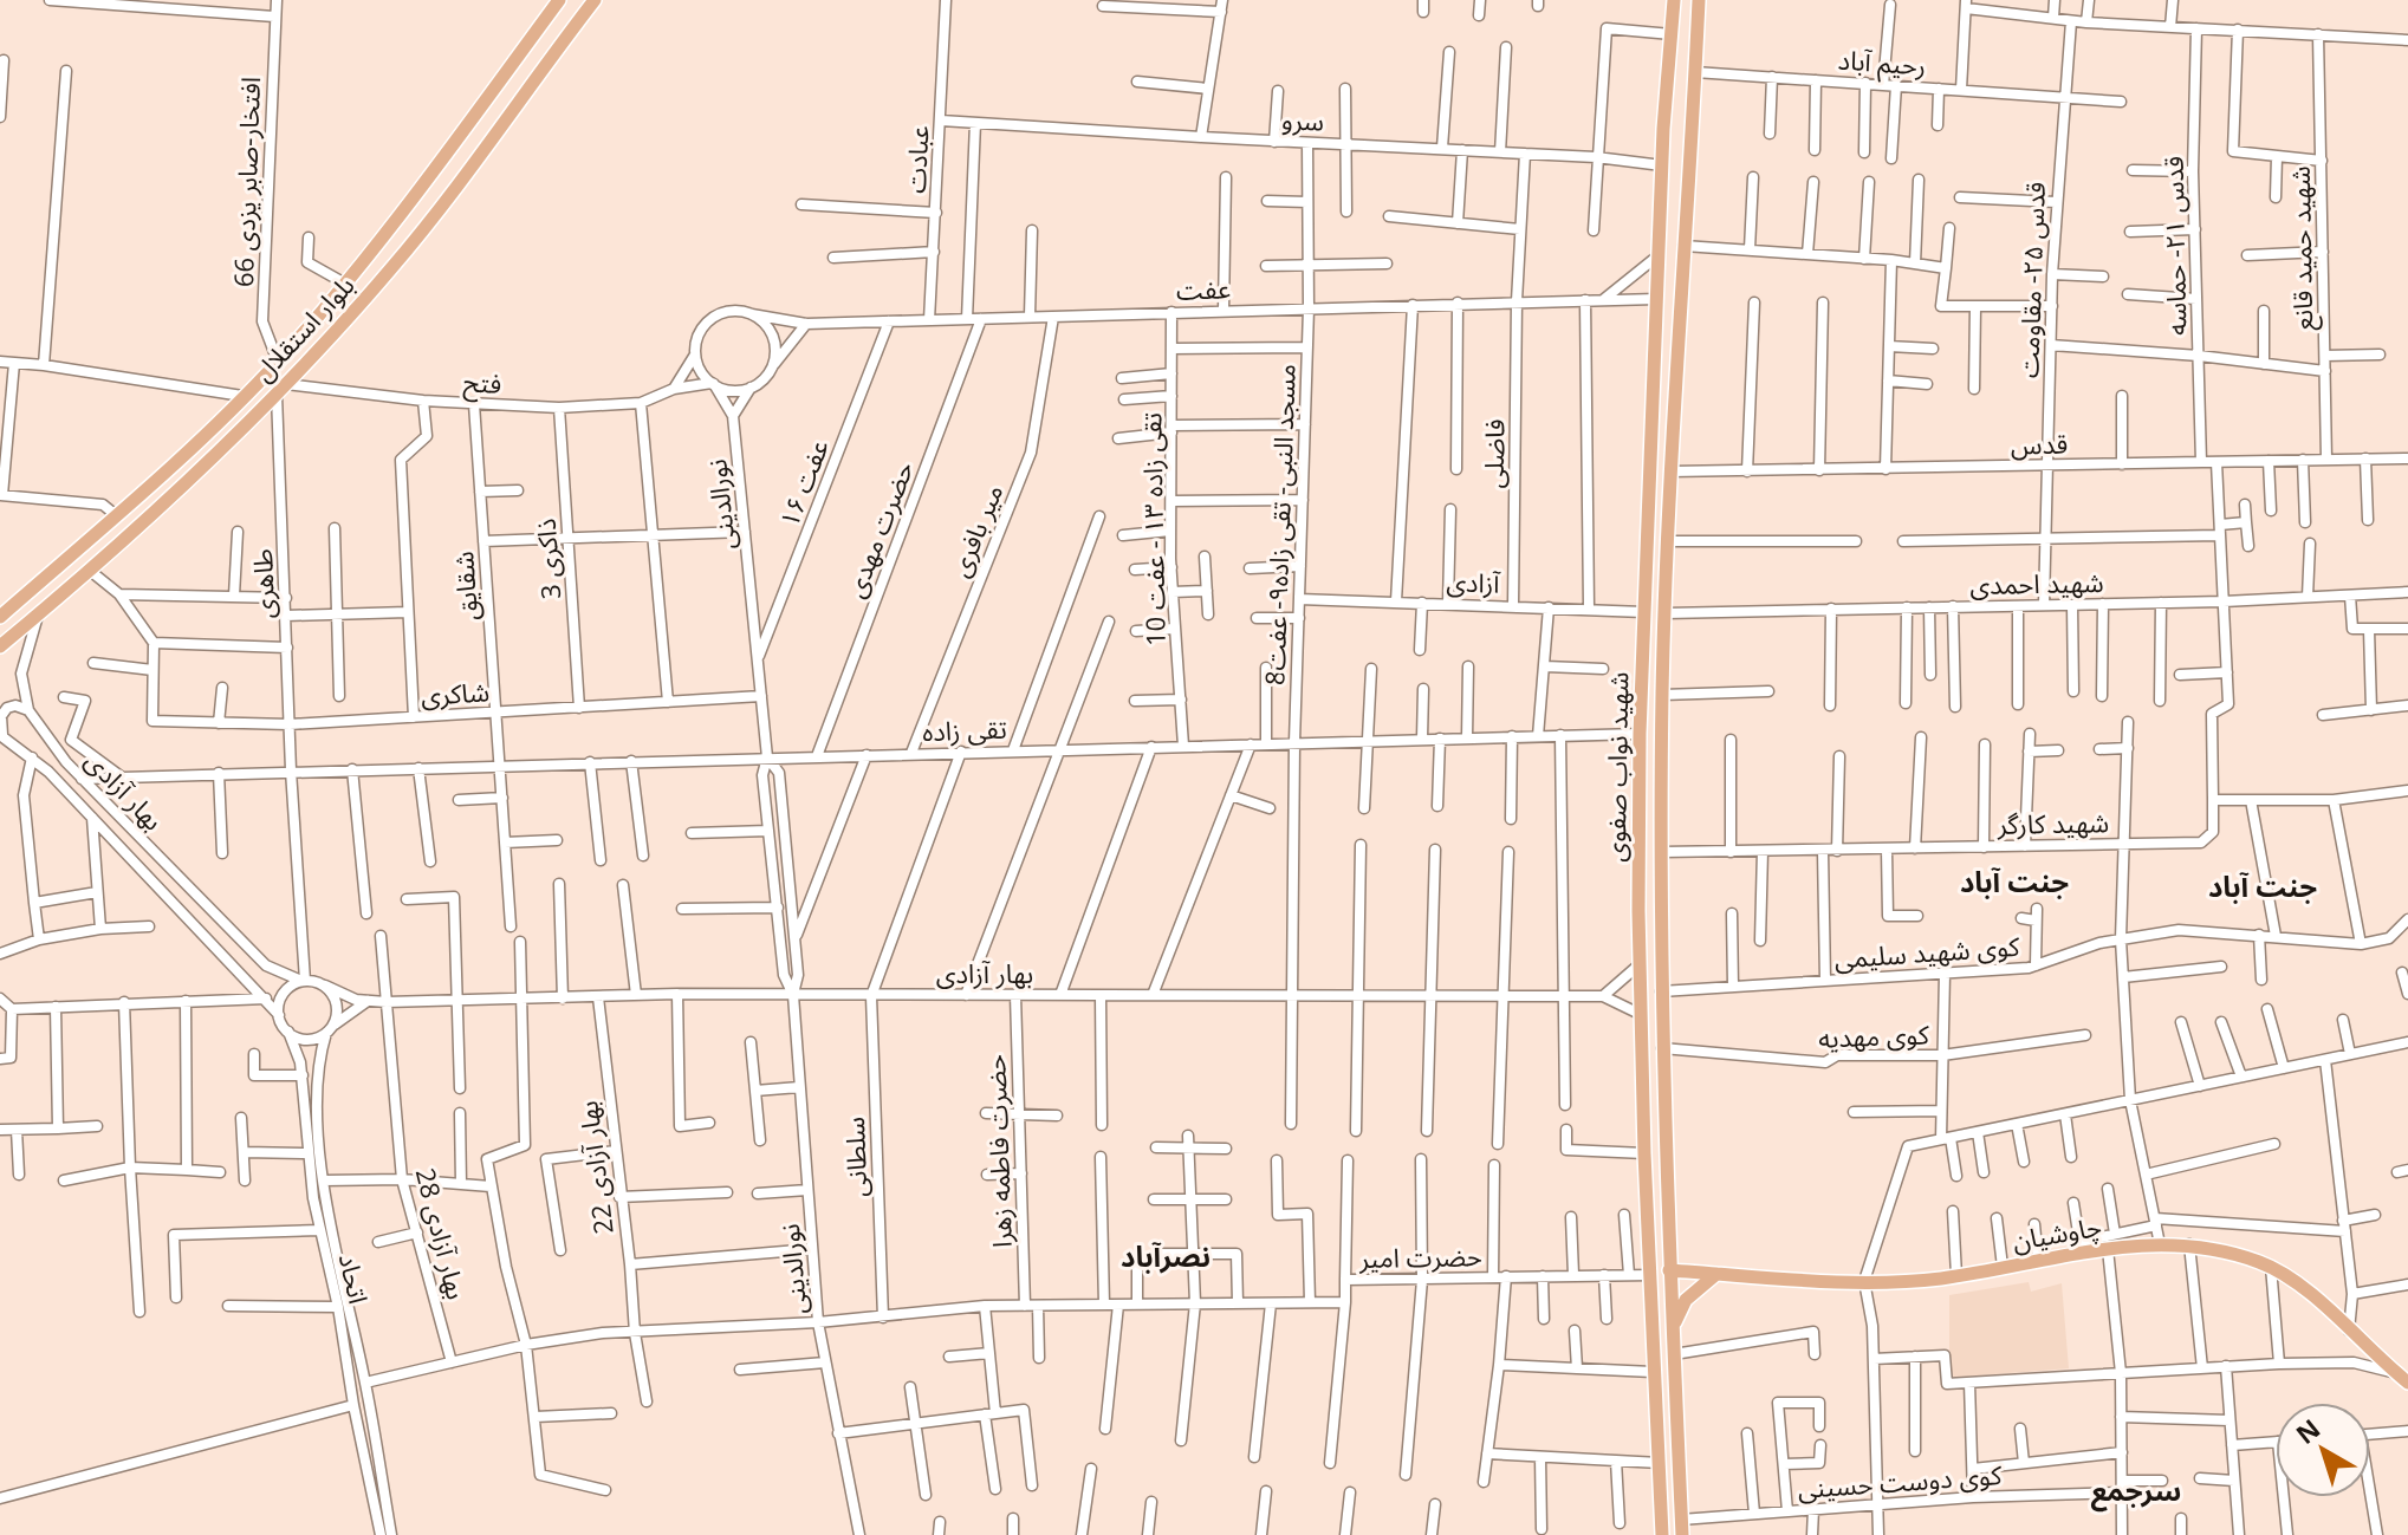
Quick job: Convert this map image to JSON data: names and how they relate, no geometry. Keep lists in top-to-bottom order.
{
  "streets": {
    "main road": ["بلوار استقلال", "شهید نواب صفوی", "چاوشیان"],
    "street": [
      "رحیم آباد",
      "سرو",
      "عبادت",
      "افتخار-صابر یزدی 66",
      "قدس ۲۱- حماسه",
      "شهید حمید قانع",
      "قدس ۲۵- مقاومت",
      "عفت",
      "فتح",
      "قدس",
      "فاضلی",
      "عفت ۱۶",
      "نورالدینی",
      "مسجد النبی- تقی زاده۹- عفت8",
      "حضرت مهدی",
      "تقی زاده ۱۳ - عفت 10",
      "میر بافری",
      "ذاکری 3",
      "آزادی",
      "طاهری",
      "شهید احمدی",
      "شقایق",
      "شاکری",
      "تقی زاده",
      "بهار آزادی",
      "شهید کارگر",
      "کوی شهید سلیمی",
      "کوی مهدیه",
      "حضرت فاطمه زهرا",
      "سلطانی",
      "بهار آزادی 22",
      "بهار آزادی 28",
      "حضرت امیر",
      "اتحاد",
      "کوی دوست حسینی"
    ]
  },
  "crossings": [
    ["رحیم آباد", "قدس ۲۵- مقاومت"],
    ["رحیم آباد", "شهید نواب صفوی"],
    ["سرو", "عبادت"],
    ["سرو", "فاضلی"],
    ["سرو", "مسجد النبی- تقی زاده۹- عفت8"],
    ["سرو", "شهید نواب صفوی"],
    ["عبادت", "عفت"],
    ["افتخار-صابر یزدی 66", "بلوار استقلال"],
    ["قدس ۲۱- حماسه", "قدس"],
    ["شهید حمید قانع", "قدس"],
    ["قدس ۲۵- مقاومت", "قدس"],
    ["قدس ۲۵- مقاومت", "شهید احمدی"],
    ["عفت", "فتح"],
    ["عفت", "فاضلی"],
    ["عفت", "عفت ۱۶"],
    ["عفت", "نورالدینی"],
    ["عفت", "مسجد النبی- تقی زاده۹- عفت8"],
    ["عفت", "حضرت مهدی"],
    ["عفت", "تقی زاده ۱۳ - عفت 10"],
    ["عفت", "میر بافری"],
    ["عفت", "شهید نواب صفوی"],
    ["بلوار استقلال", "فتح"],
    ["بلوار استقلال", "طاهری"],
    ["فتح", "نورالدینی"],
    ["فتح", "ذاکری 3"],
    ["فتح", "طاهری"],
    ["فتح", "شقایق"],
    ["قدس", "شهید نواب صفوی"],
    ["فاضلی", "آزادی"],
    ["عفت ۱۶", "نورالدینی"],
    ["نورالدینی", "شاکری"],
    ["نورالدینی", "تقی زاده"],
    ["نورالدینی", "بهار آزادی"],
    ["نورالدینی", "بهار آزادی 22"],
    ["نورالدینی", "حضرت امیر"],
    ["مسجد النبی- تقی زاده۹- عفت8", "آزادی"],
    ["مسجد النبی- تقی زاده۹- عفت8", "تقی زاده"],
    ["مسجد النبی- تقی زاده۹- عفت8", "بهار آزادی"],
    ["حضرت مهدی", "تقی زاده"],
    ["تقی زاده ۱۳ - عفت 10", "تقی زاده"],
    ["میر بافری", "تقی زاده"],
    ["ذاکری 3", "شاکری"],
    ["آزادی", "شهید نواب صفوی"],
    ["طاهری", "شاکری"],
    ["طاهری", "تقی زاده"],
    ["طاهری", "بهار آزادی"],
    ["طاهری", "اتحاد"],
    ["شهید احمدی", "شهید نواب صفوی"],
    ["شقایق", "شاکری"],
    ["شقایق", "تقی زاده"],
    ["تقی زاده", "شهید نواب صفوی"],
    ["تقی زاده", "بهار آزادی"],
    ["شهید نواب صفوی", "بهار آزادی"],
    ["شهید نواب صفوی", "شهید کارگر"],
    ["شهید نواب صفوی", "کوی شهید سلیمی"],
    ["شهید نواب صفوی", "کوی مهدیه"],
    ["شهید نواب صفوی", "چاوشیان"],
    ["شهید نواب صفوی", "حضرت امیر"],
    ["شهید نواب صفوی", "کوی دوست حسینی"],
    ["بهار آزادی", "حضرت فاطمه زهرا"],
    ["بهار آزادی", "سلطانی"],
    ["بهار آزادی", "بهار آزادی 22"],
    ["بهار آزادی", "بهار آزادی 28"],
    ["بهار آزادی", "اتحاد"],
    ["حضرت فاطمه زهرا", "حضرت امیر"],
    ["سلطانی", "حضرت امیر"],
    ["بهار آزادی 28", "حضرت امیر"],
    ["حضرت امیر", "اتحاد"]
  ],
  "districts": [
    "جنت آباد",
    "جنت آباد",
    "نصرآباد",
    "سرجمع"
  ],
  "north": "top left"
}
